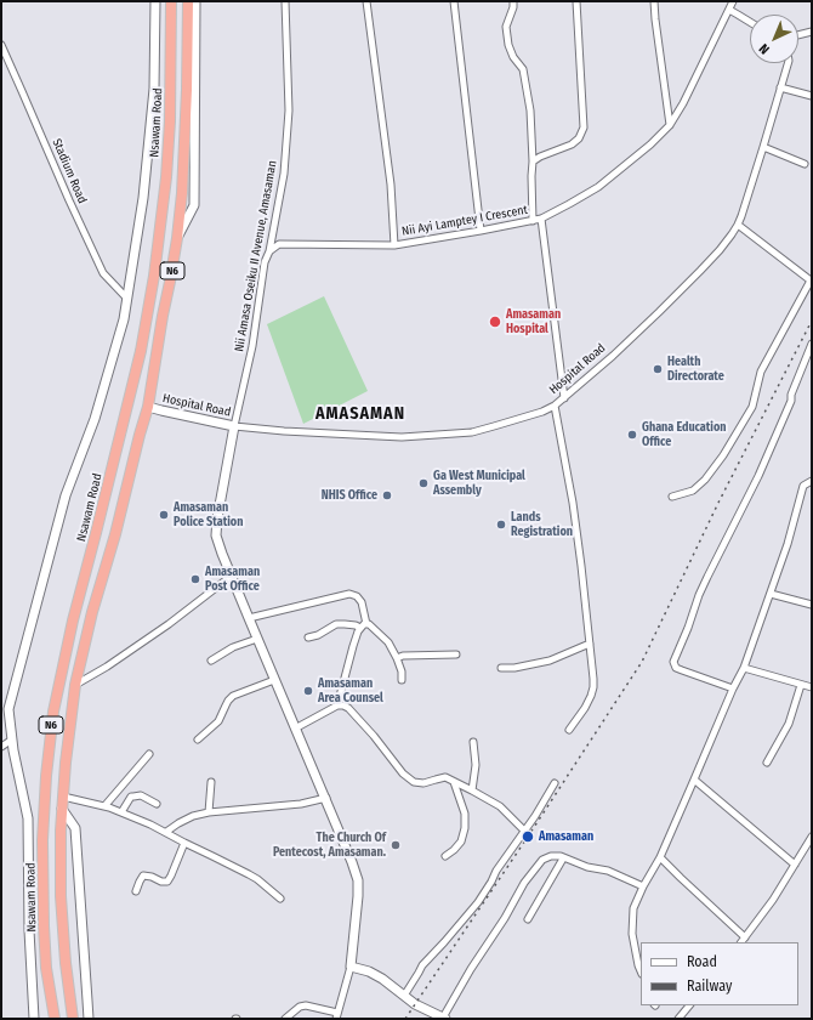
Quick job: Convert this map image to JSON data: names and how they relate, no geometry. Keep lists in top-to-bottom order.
{
  "streets": {
    "highway": ["Nsawam Road", "N6"],
    "main road": ["Hospital Road"],
    "street": ["Stadium Road", "Nii Ayi Lamptey I Crescent", "Nii Amasa Oseiku II Avenue, Amasaman"]
  },
  "crossings": [
    ["Nii Ayi Lamptey I Crescent", "Nii Amasa Oseiku II Avenue, Amasaman"],
    ["Nii Amasa Oseiku II Avenue, Amasaman", "Hospital Road"],
    ["N6", "Hospital Road"]
  ],
  "districts": ["AMASAMAN"],
  "places": [
    "Amasaman Hospital",
    "Health Directorate",
    "Ghana Education Office",
    "Ga West Municipal Assembly",
    "NHIS Office",
    "Amasaman Police Station",
    "Lands Registration",
    "Amasaman Post Office",
    "Amasaman Area Counsel",
    "Amasaman",
    "The Church Of Pentecost, Amasaman."
  ],
  "legend": ["Road", "Railway"],
  "north": "bottom left"
}
